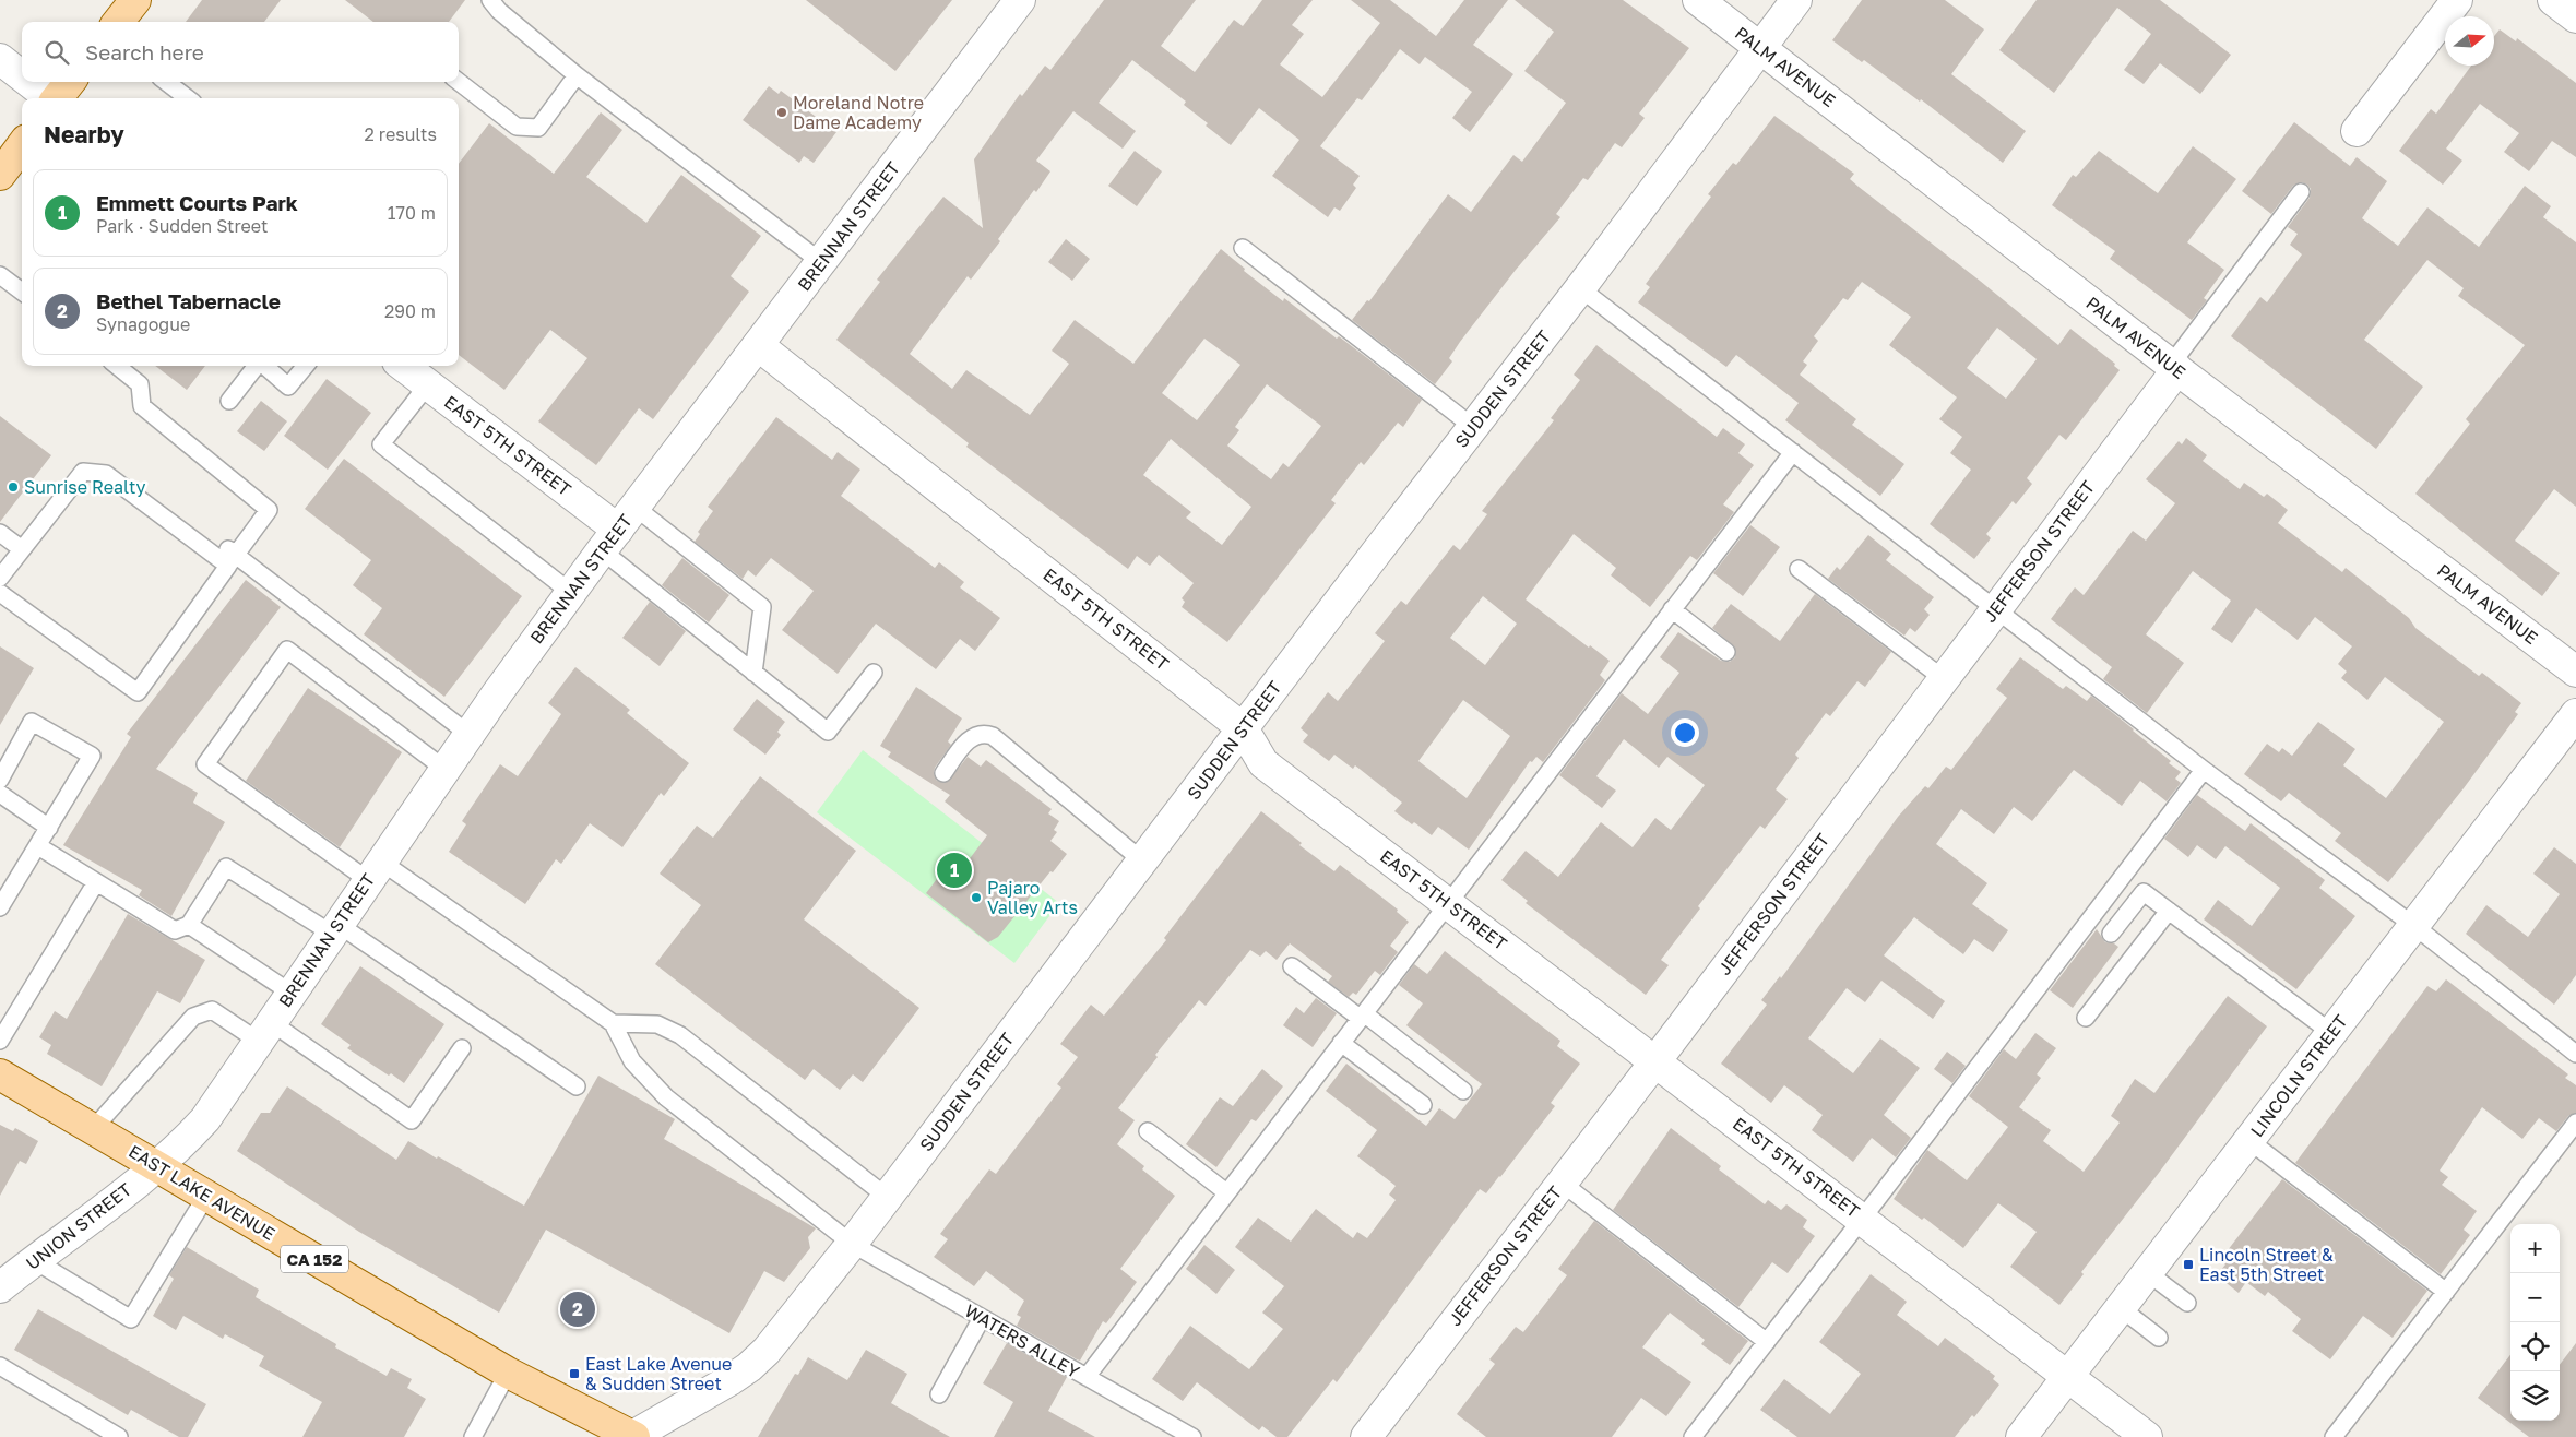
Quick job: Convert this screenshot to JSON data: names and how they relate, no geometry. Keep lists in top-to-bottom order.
{
  "streets": {
    "main road": ["EAST LAKE AVENUE", "CA 152"],
    "street": [
      "PALM AVENUE",
      "BRENNAN STREET",
      "SUDDEN STREET",
      "EAST 5TH STREET",
      "JEFFERSON STREET",
      "LINCOLN STREET",
      "UNION STREET"
    ],
    "lane": ["WATERS ALLEY"]
  },
  "crossings": [
    ["PALM AVENUE", "SUDDEN STREET"],
    ["PALM AVENUE", "JEFFERSON STREET"],
    ["BRENNAN STREET", "EAST 5TH STREET"],
    ["BRENNAN STREET", "EAST LAKE AVENUE"],
    ["BRENNAN STREET", "UNION STREET"],
    ["SUDDEN STREET", "EAST 5TH STREET"],
    ["SUDDEN STREET", "EAST LAKE AVENUE"],
    ["SUDDEN STREET", "WATERS ALLEY"],
    ["EAST 5TH STREET", "JEFFERSON STREET"],
    ["EAST 5TH STREET", "LINCOLN STREET"],
    ["EAST LAKE AVENUE", "UNION STREET"]
  ],
  "places": {
    "other": ["Moreland Notre Dame Academy", "Sunrise Realty", "Pajaro Valley Arts"],
    "transit": ["Lincoln Street & East 5th Street", "East Lake Avenue & Sudden Street"]
  },
  "north": "right",
  "page": {
    "search": "Search here",
    "heading": ["Nearby", "2 results"],
    "list": [
      {
        "mark": "1",
        "name": "Emmett Courts Park",
        "note": "Park · Sudden Street",
        "value": "170 m"
      },
      {
        "mark": "2",
        "name": "Bethel Tabernacle",
        "note": "Synagogue",
        "value": "290 m"
      }
    ],
    "pins": ["1", "2"],
    "map_buttons": ["+", "−"]
  }
}
